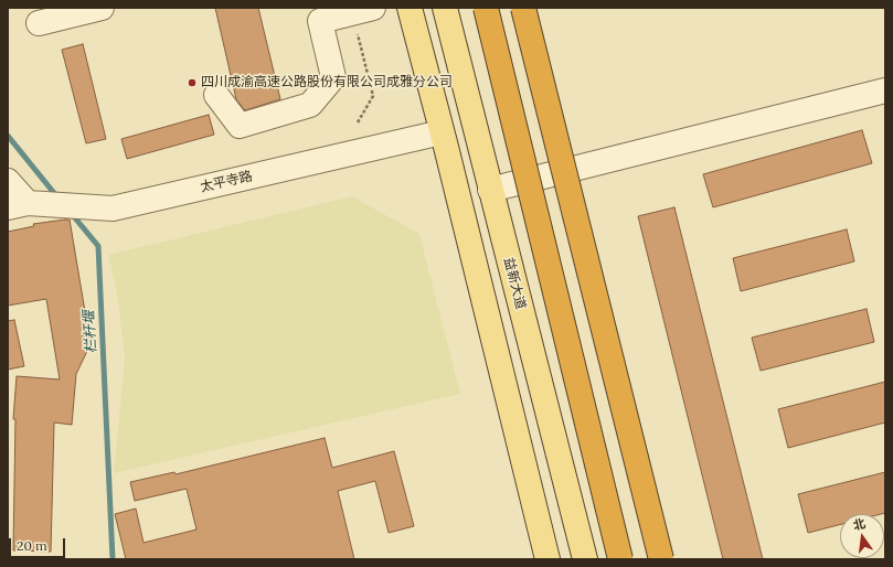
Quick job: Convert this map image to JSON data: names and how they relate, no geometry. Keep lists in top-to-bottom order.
{
  "streets": {
    "main road": ["益新大道"],
    "street": ["太平寺路"]
  },
  "water": ["栏杆堰"],
  "places": ["四川成渝高速公路股份有限公司成雅分公司"],
  "scale_bar": "20 m",
  "north": "top"
}
